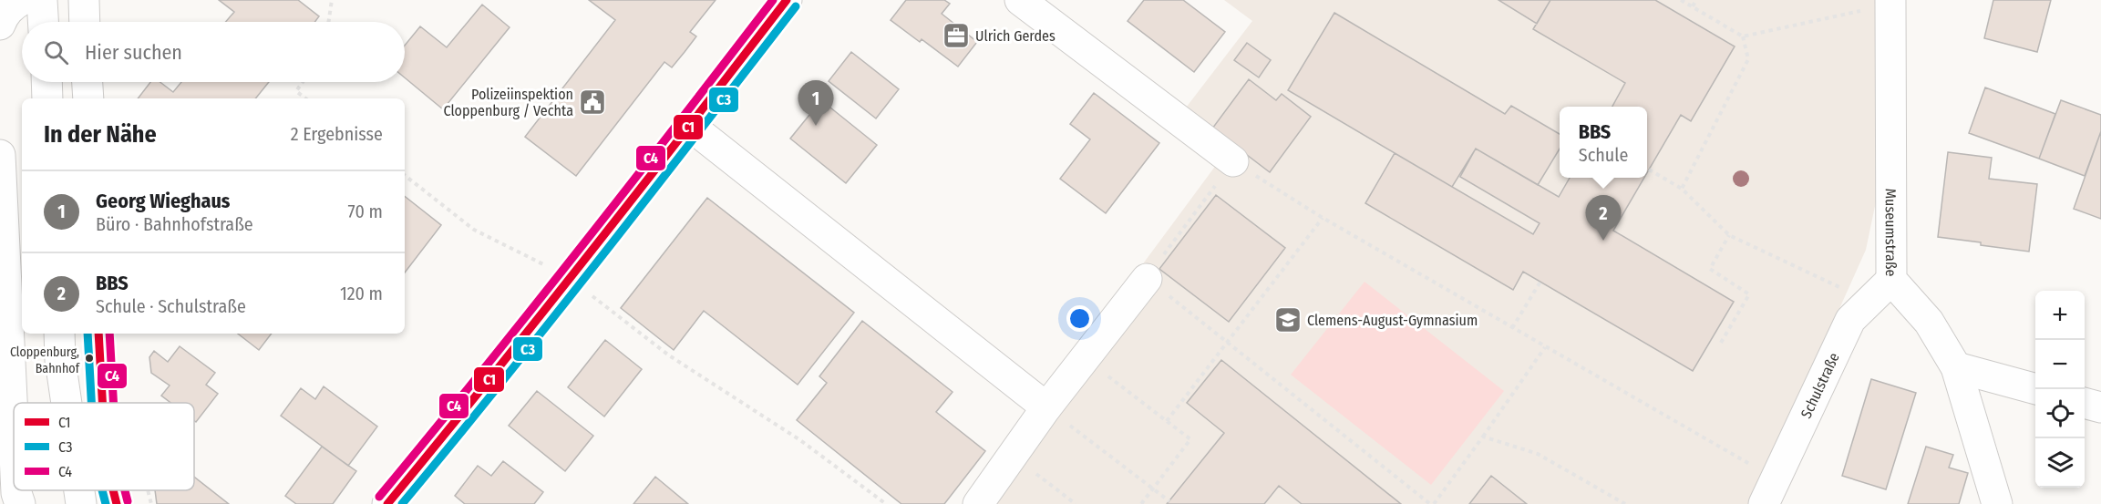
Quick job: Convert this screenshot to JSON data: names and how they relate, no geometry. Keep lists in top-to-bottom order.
{
  "streets": {
    "street": ["Museumstraße", "Schulstraße"]
  },
  "crossings": [
    ["Museumstraße", "Schulstraße"]
  ],
  "places": {
    "office": ["Ulrich Gerdes"],
    "public building": ["Polizeiinspektion Cloppenburg / Vechta"],
    "school or university": ["Clemens-August-Gymnasium"],
    "other": ["Cloppenburg, Bahnhof"]
  },
  "lines": ["transit line C1", "transit line C4", "transit line C3"],
  "legend": ["C1", "C3", "C4"],
  "page": {
    "search": "Hier suchen",
    "pins": ["1", "2"],
    "heading": ["In der Nähe", "2 Ergebnisse"],
    "popup": ["BBS", "Schule"],
    "list": [
      {
        "mark": "1",
        "name": "Georg Wieghaus",
        "note": "Büro · Bahnhofstraße",
        "value": "70 m"
      },
      {
        "mark": "2",
        "name": "BBS",
        "note": "Schule · Schulstraße",
        "value": "120 m"
      }
    ],
    "map_buttons": ["+", "−"]
  }
}
